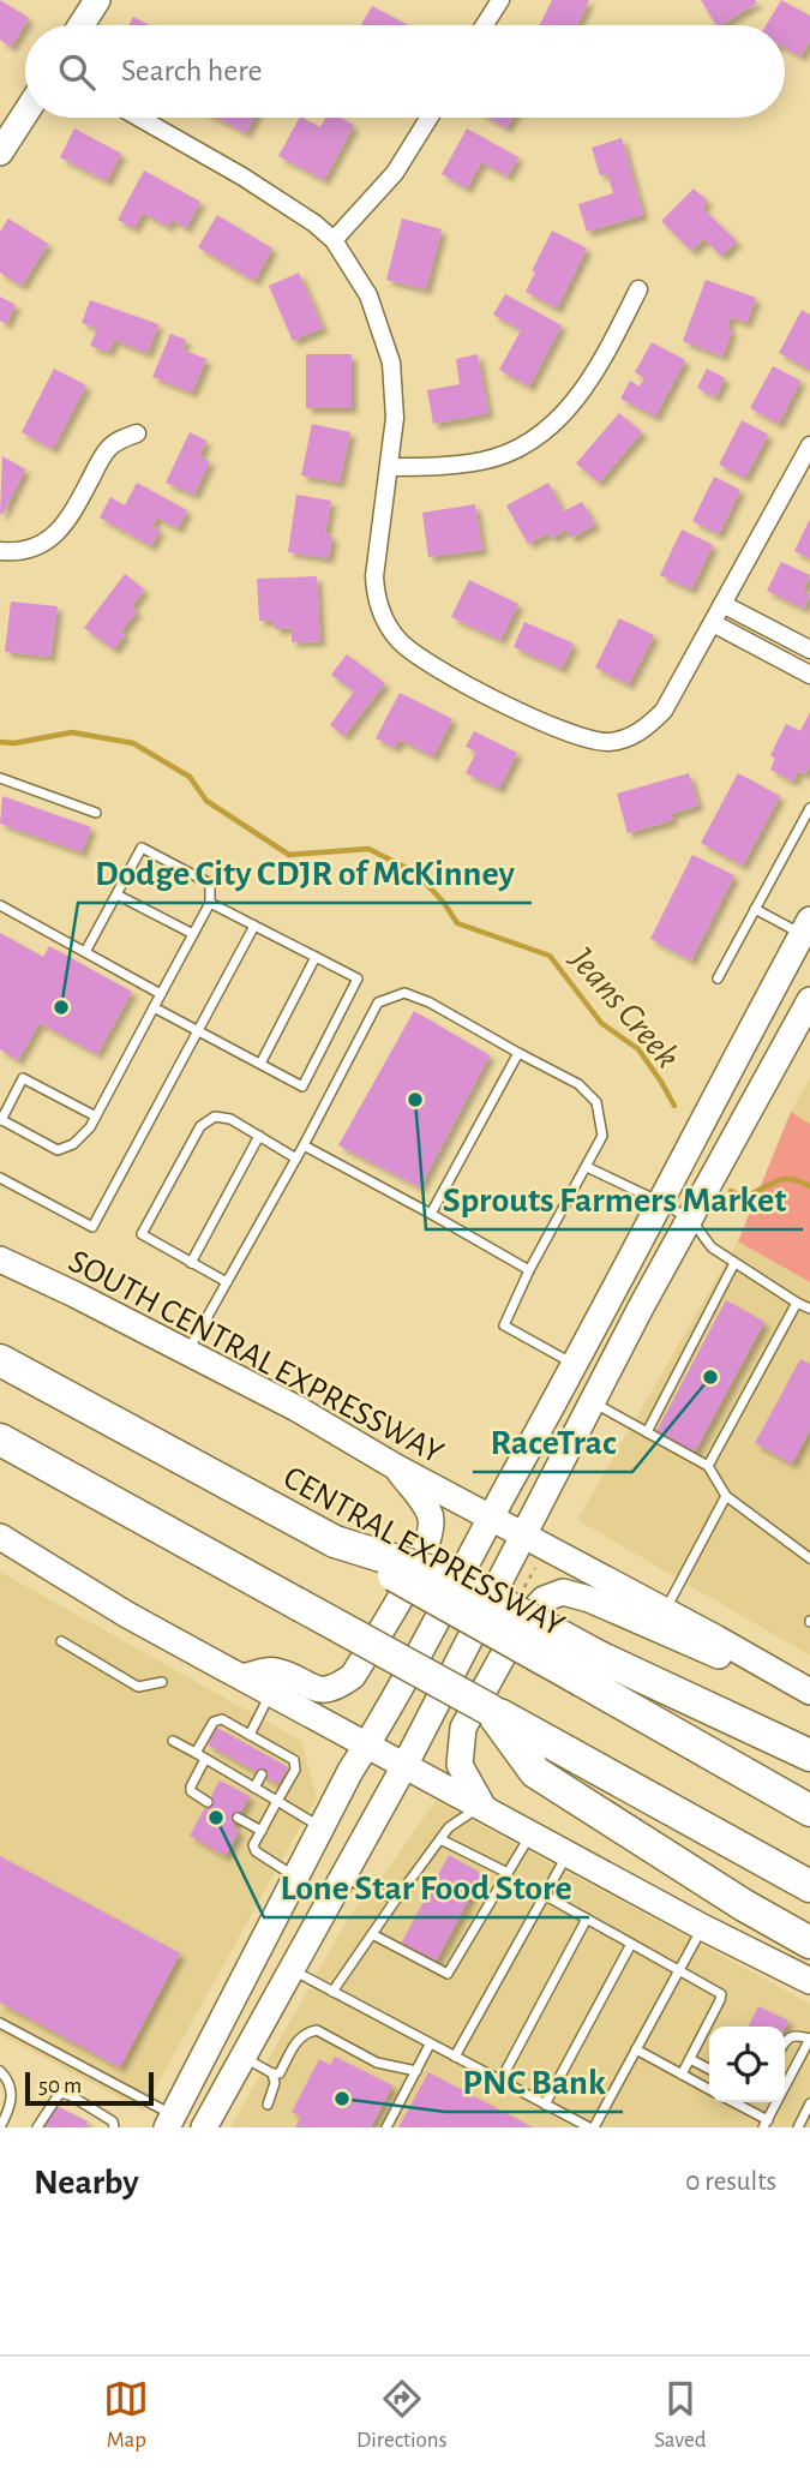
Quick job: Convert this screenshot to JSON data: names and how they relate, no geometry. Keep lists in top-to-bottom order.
{
  "streets": {
    "highway": ["CENTRAL EXPRESSWAY"],
    "main road": ["SOUTH CENTRAL EXPRESSWAY"]
  },
  "water": ["Jeans Creek"],
  "places": [
    "Dodge City CDJR of McKinney",
    "Sprouts Farmers Market",
    "RaceTrac",
    "Lone Star Food Store",
    "PNC Bank"
  ],
  "scale_bar": "50 m",
  "page": {
    "search": "Search here",
    "scale": "50 m",
    "heading": ["Nearby", "0 results"],
    "nav": ["Map", "Directions", "Saved"]
  }
}
